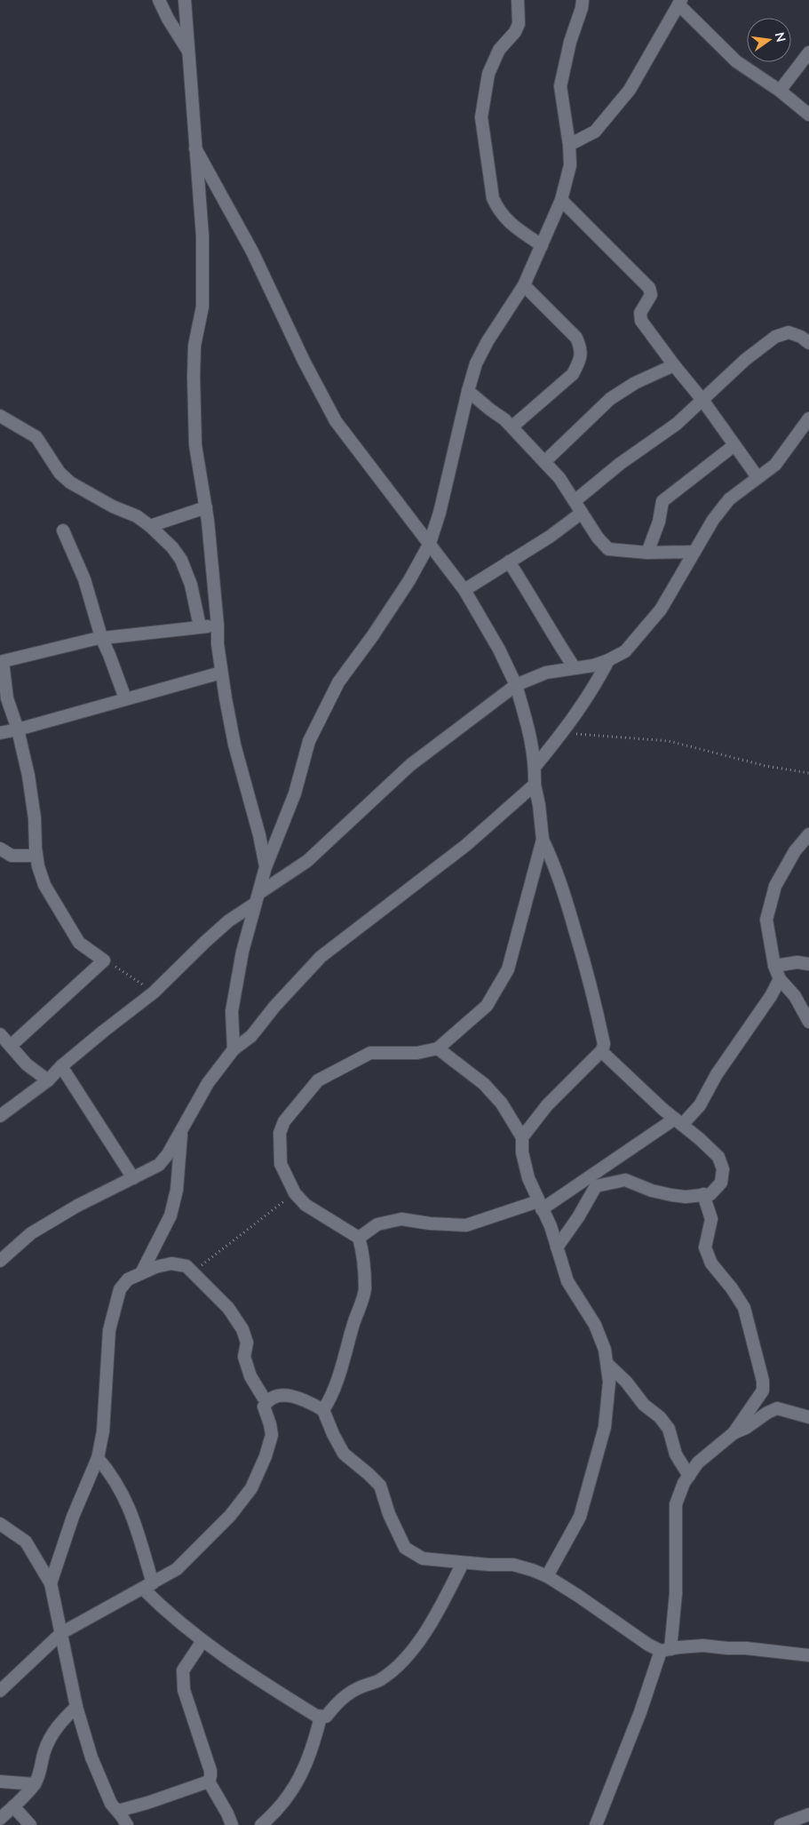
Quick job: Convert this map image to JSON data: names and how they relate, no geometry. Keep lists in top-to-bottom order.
{
  "north": "right"
}
